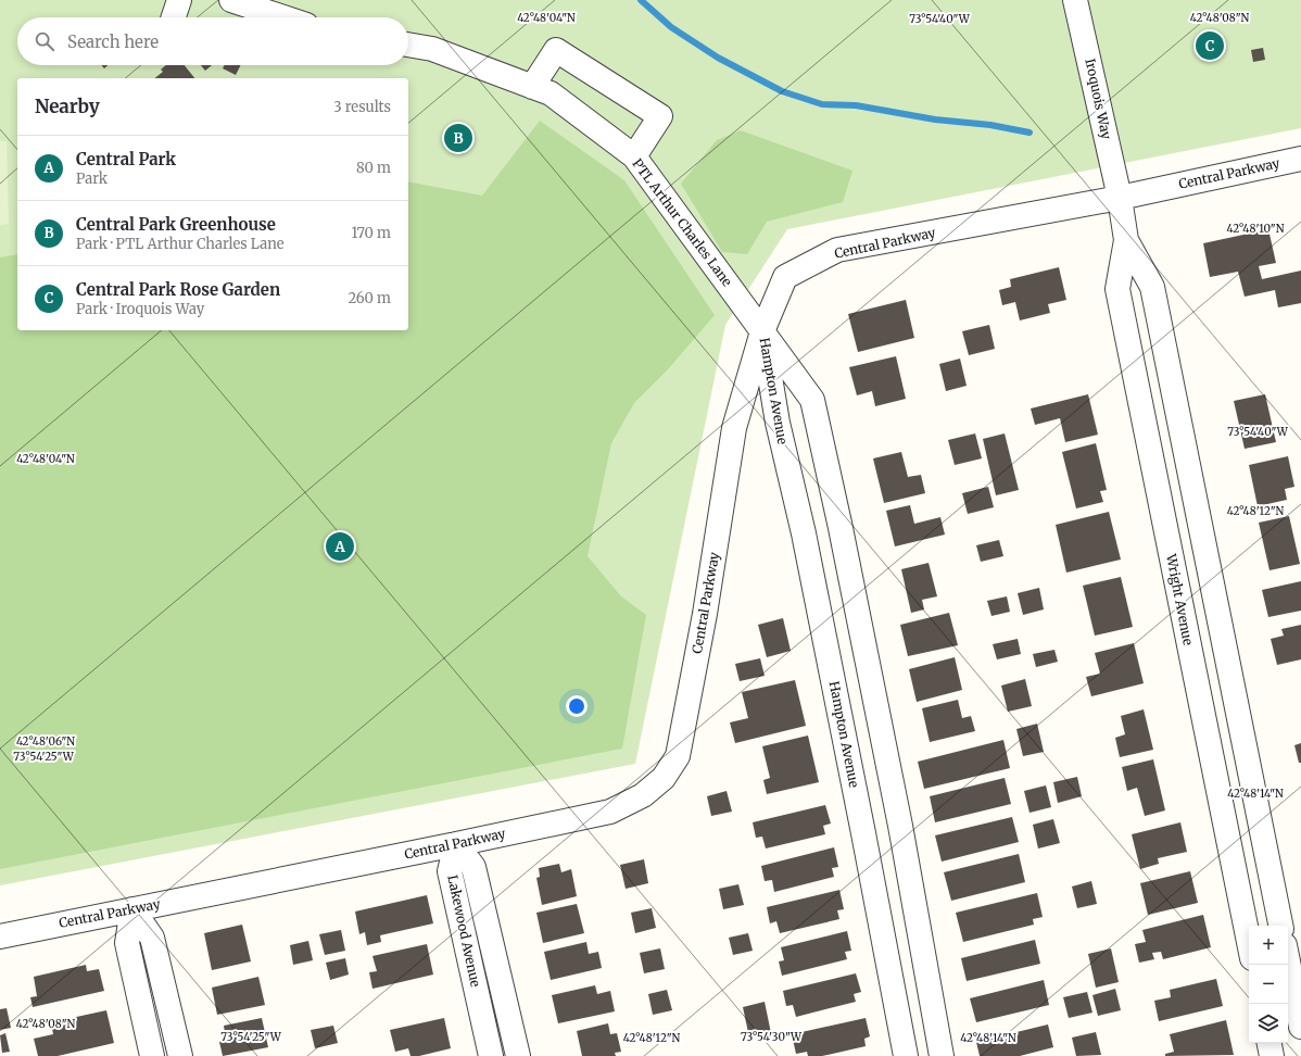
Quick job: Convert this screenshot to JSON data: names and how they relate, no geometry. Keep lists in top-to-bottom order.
{
  "streets": {
    "street": [
      "Iroquois Way",
      "Central Parkway",
      "PTL Arthur Charles Lane",
      "Hampton Avenue",
      "Wright Avenue",
      "Lakewood Avenue"
    ]
  },
  "crossings": [
    ["Iroquois Way", "Central Parkway"],
    ["Iroquois Way", "Wright Avenue"],
    ["Central Parkway", "PTL Arthur Charles Lane"],
    ["Central Parkway", "Hampton Avenue"],
    ["Central Parkway", "Wright Avenue"],
    ["Central Parkway", "Lakewood Avenue"],
    ["PTL Arthur Charles Lane", "Hampton Avenue"]
  ],
  "page": {
    "search": "Search here",
    "pins": ["C", "B", "A"],
    "heading": ["Nearby", "3 results"],
    "list": [
      {
        "mark": "A",
        "name": "Central Park",
        "note": "Park",
        "value": "80 m"
      },
      {
        "mark": "B",
        "name": "Central Park Greenhouse",
        "note": "Park · PTL Arthur Charles Lane",
        "value": "170 m"
      },
      {
        "mark": "C",
        "name": "Central Park Rose Garden",
        "note": "Park · Iroquois Way",
        "value": "260 m"
      }
    ],
    "map_buttons": ["+", "−"]
  },
  "coordinates": [
    "42°48'04\"N",
    "42°48'08\"N",
    "73°54'40\"W",
    "42°48'10\"N",
    "42°48'12\"N",
    "42°48'06\"N",
    "73°54'25\"W",
    "42°48'14\"N",
    "73°54'30\"W"
  ]
}
